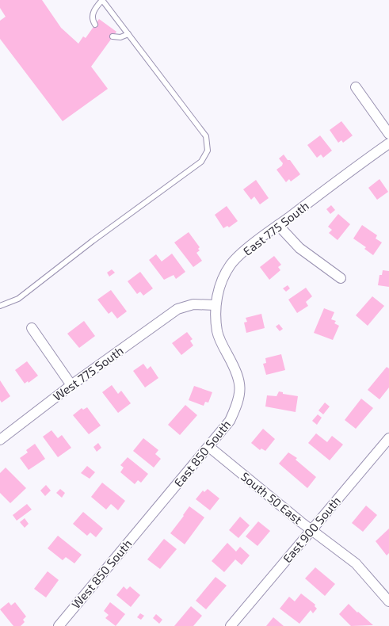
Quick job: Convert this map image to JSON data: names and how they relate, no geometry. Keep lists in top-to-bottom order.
{
  "streets": {
    "street": [
      "East 775 South",
      "West 775 South",
      "East 850 South",
      "South 50 East",
      "East 900 South",
      "West 850 South"
    ]
  },
  "crossings": [
    ["East 775 South", "West 775 South"],
    ["East 775 South", "East 850 South"],
    ["West 775 South", "East 850 South"],
    ["East 850 South", "South 50 East"],
    ["East 850 South", "West 850 South"],
    ["South 50 East", "East 900 South"]
  ]
}
